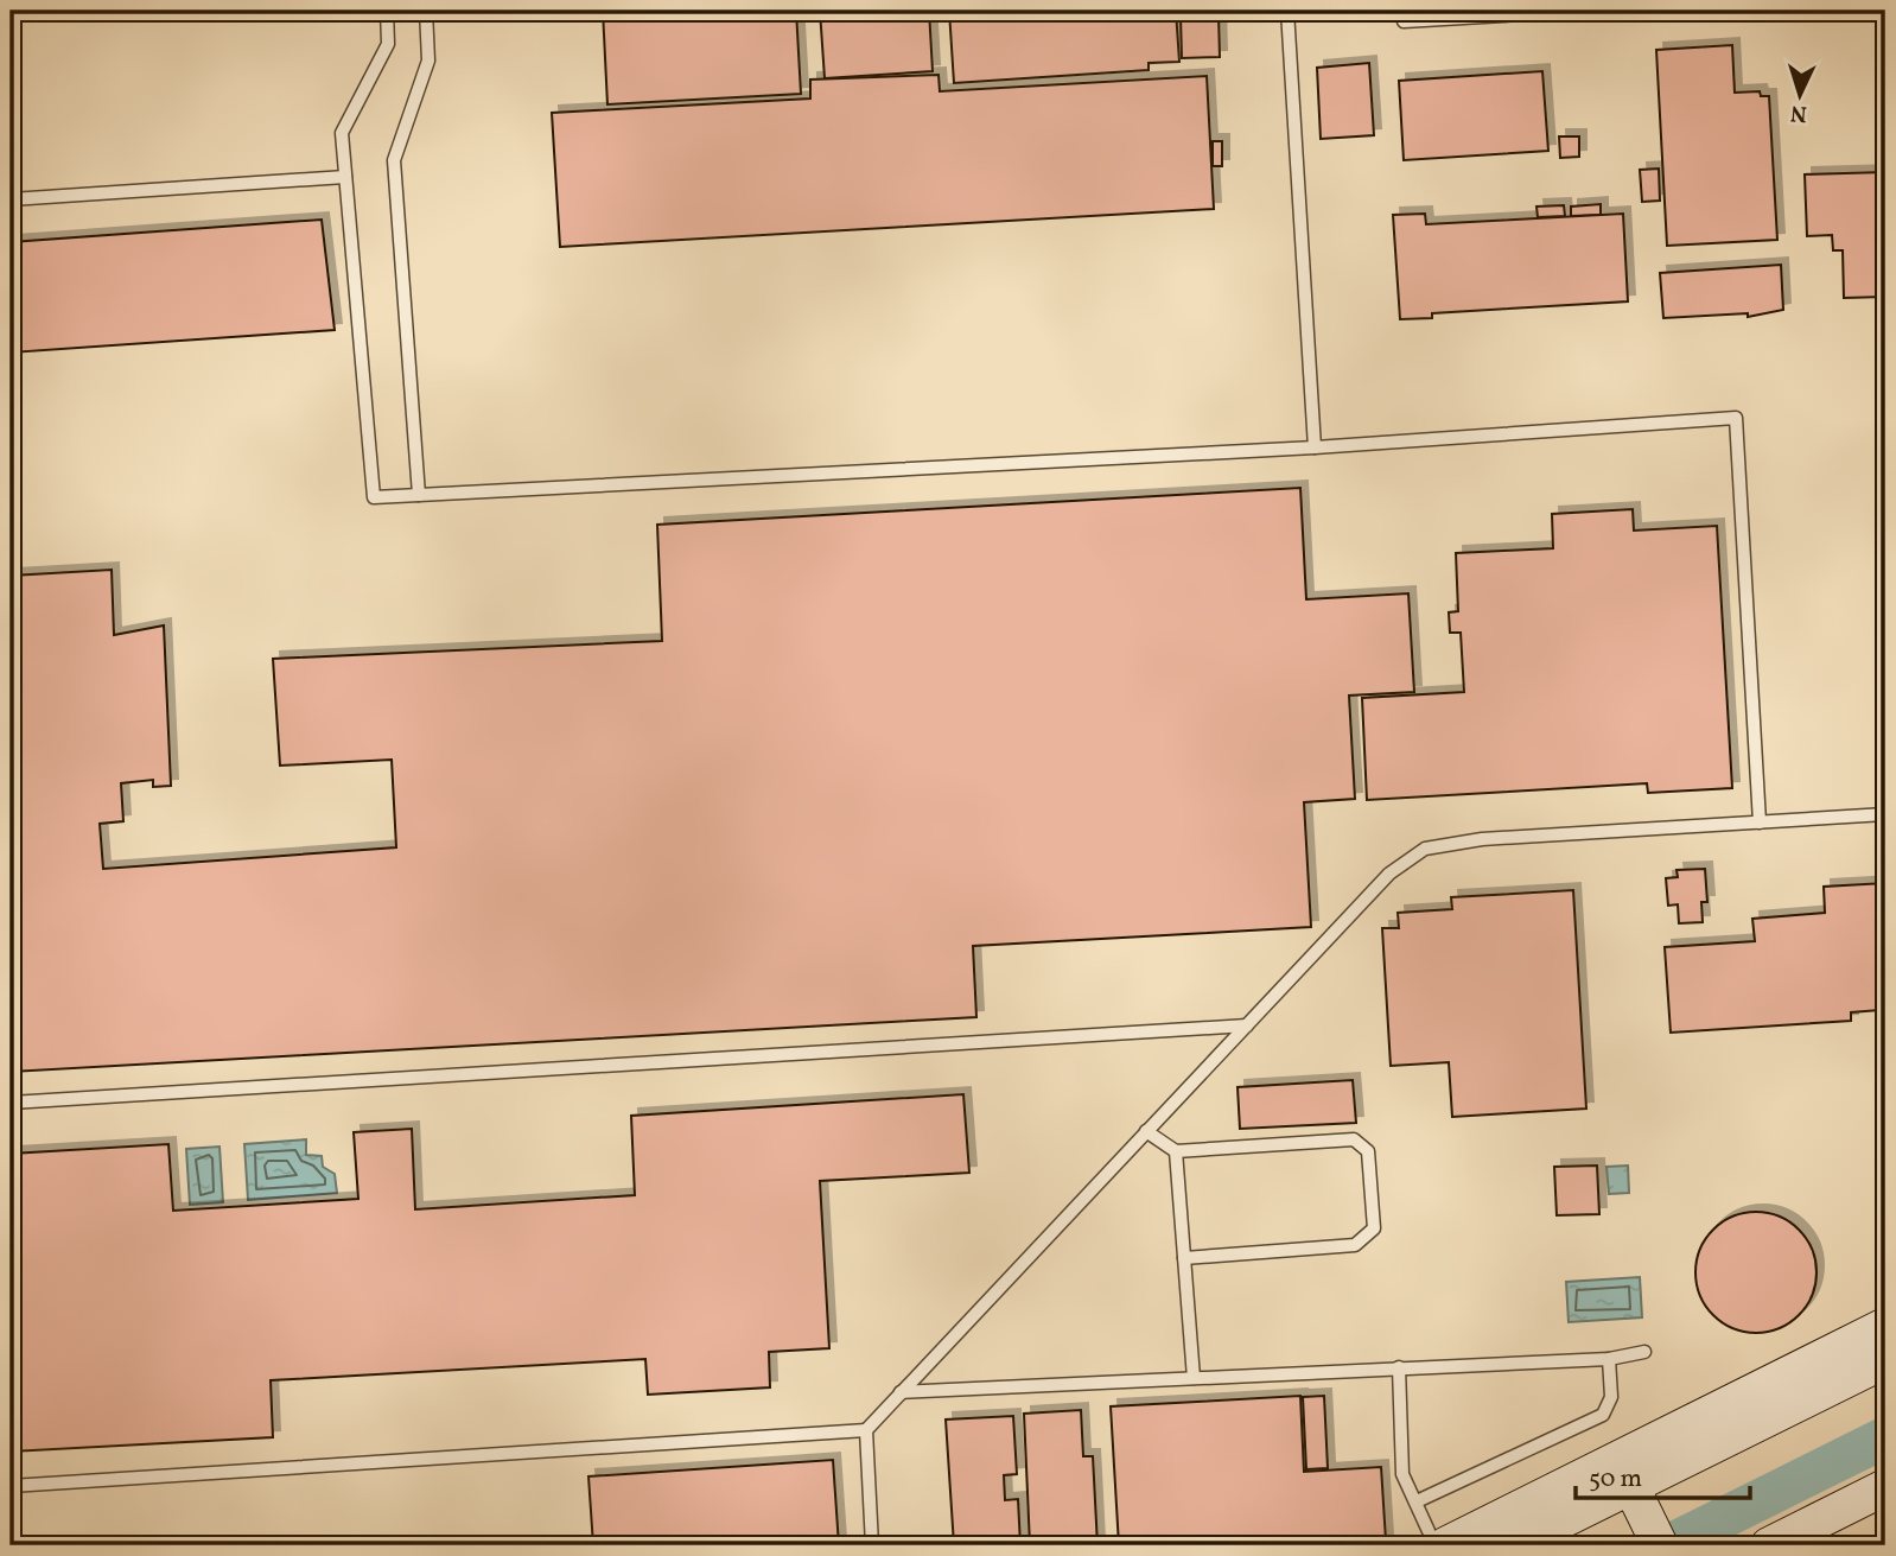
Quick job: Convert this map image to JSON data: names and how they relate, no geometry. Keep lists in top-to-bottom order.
{
  "scale_bar": "50 m",
  "north": "bottom"
}
